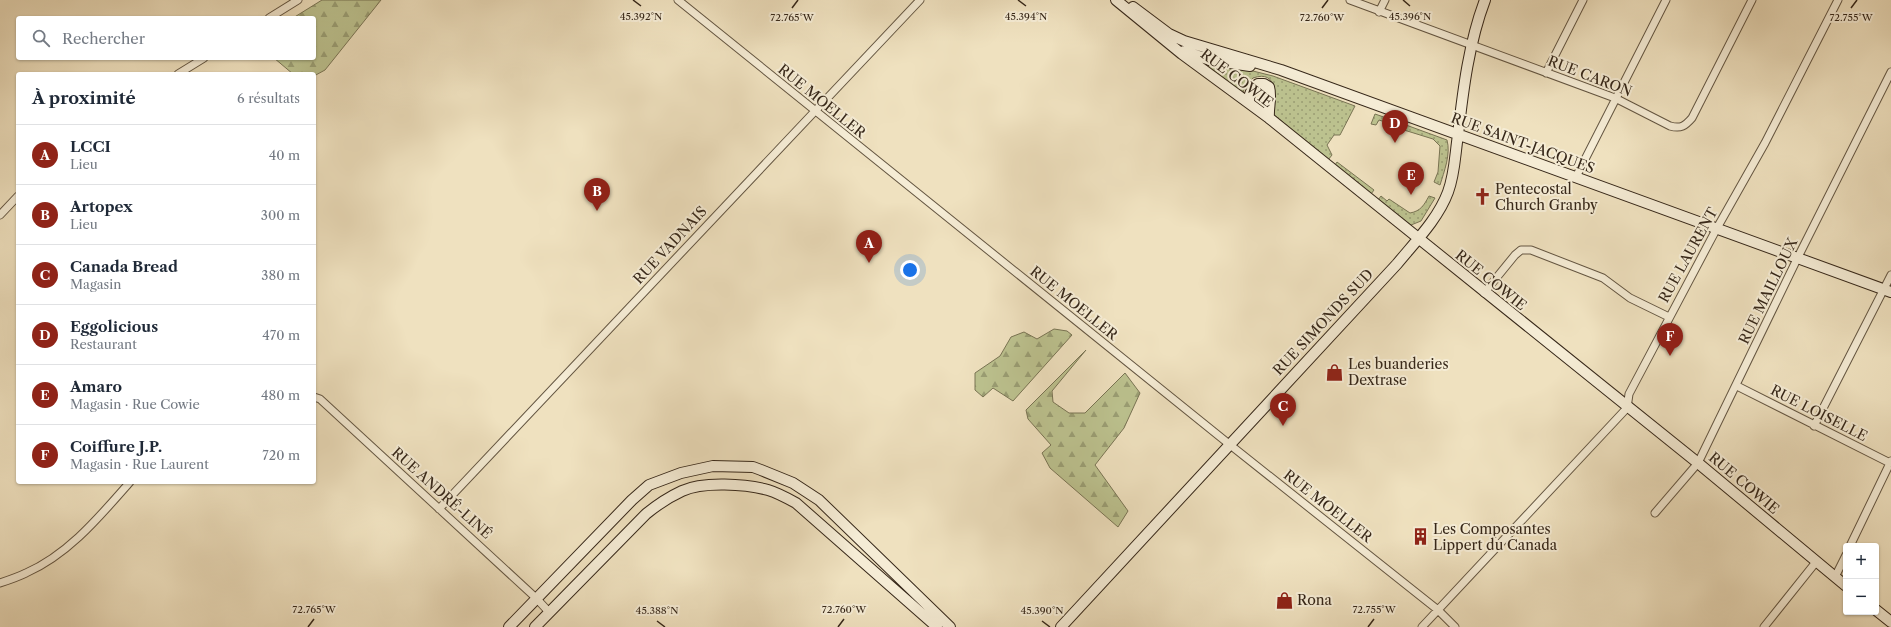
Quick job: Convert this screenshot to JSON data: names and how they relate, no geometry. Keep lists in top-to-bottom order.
{
  "streets": {
    "street": [
      "RUE CARON",
      "RUE COWIE",
      "RUE MOELLER",
      "RUE SAINT-JACQUES",
      "RUE VADNAIS",
      "RUE LAURENT",
      "RUE MAILLOUX",
      "RUE SIMONDS SUD",
      "RUE LOISELLE",
      "RUE ANDRÉ-LINÉ"
    ]
  },
  "crossings": [
    ["RUE CARON", "RUE SIMONDS SUD"],
    ["RUE COWIE", "RUE SAINT-JACQUES"],
    ["RUE COWIE", "RUE LAURENT"],
    ["RUE COWIE", "RUE MAILLOUX"],
    ["RUE COWIE", "RUE SIMONDS SUD"],
    ["RUE MOELLER", "RUE VADNAIS"],
    ["RUE MOELLER", "RUE LAURENT"],
    ["RUE MOELLER", "RUE SIMONDS SUD"],
    ["RUE SAINT-JACQUES", "RUE LAURENT"],
    ["RUE SAINT-JACQUES", "RUE MAILLOUX"],
    ["RUE SAINT-JACQUES", "RUE SIMONDS SUD"],
    ["RUE VADNAIS", "RUE ANDRÉ-LINÉ"],
    ["RUE MAILLOUX", "RUE LOISELLE"]
  ],
  "places": {
    "church": ["Pentecostal Church Granby"],
    "shop": ["Les buanderies Dextrase", "Rona"],
    "building": ["Les Composantes Lippert du Canada"]
  },
  "page": {
    "search": "Rechercher",
    "heading": ["À proximité", "6 résultats"],
    "pins": [
      "D",
      "E",
      "B",
      "A",
      "F",
      "C"
    ],
    "list": [
      {
        "mark": "A",
        "name": "LCCI",
        "note": "Lieu",
        "value": "40 m"
      },
      {
        "mark": "B",
        "name": "Artopex",
        "note": "Lieu",
        "value": "300 m"
      },
      {
        "mark": "C",
        "name": "Canada Bread",
        "note": "Magasin",
        "value": "380 m"
      },
      {
        "mark": "D",
        "name": "Eggolicious",
        "note": "Restaurant",
        "value": "470 m"
      },
      {
        "mark": "E",
        "name": "Amaro",
        "note": "Magasin · Rue Cowie",
        "value": "480 m"
      },
      {
        "mark": "F",
        "name": "Coiffure J.P.",
        "note": "Magasin · Rue Laurent",
        "value": "720 m"
      }
    ],
    "map_buttons": ["+", "−"]
  },
  "coordinates": [
    "45.392°N",
    "45.394°N",
    "45.396°N",
    "72.765°W",
    "72.760°W",
    "72.755°W",
    "45.388°N",
    "45.390°N"
  ]
}
